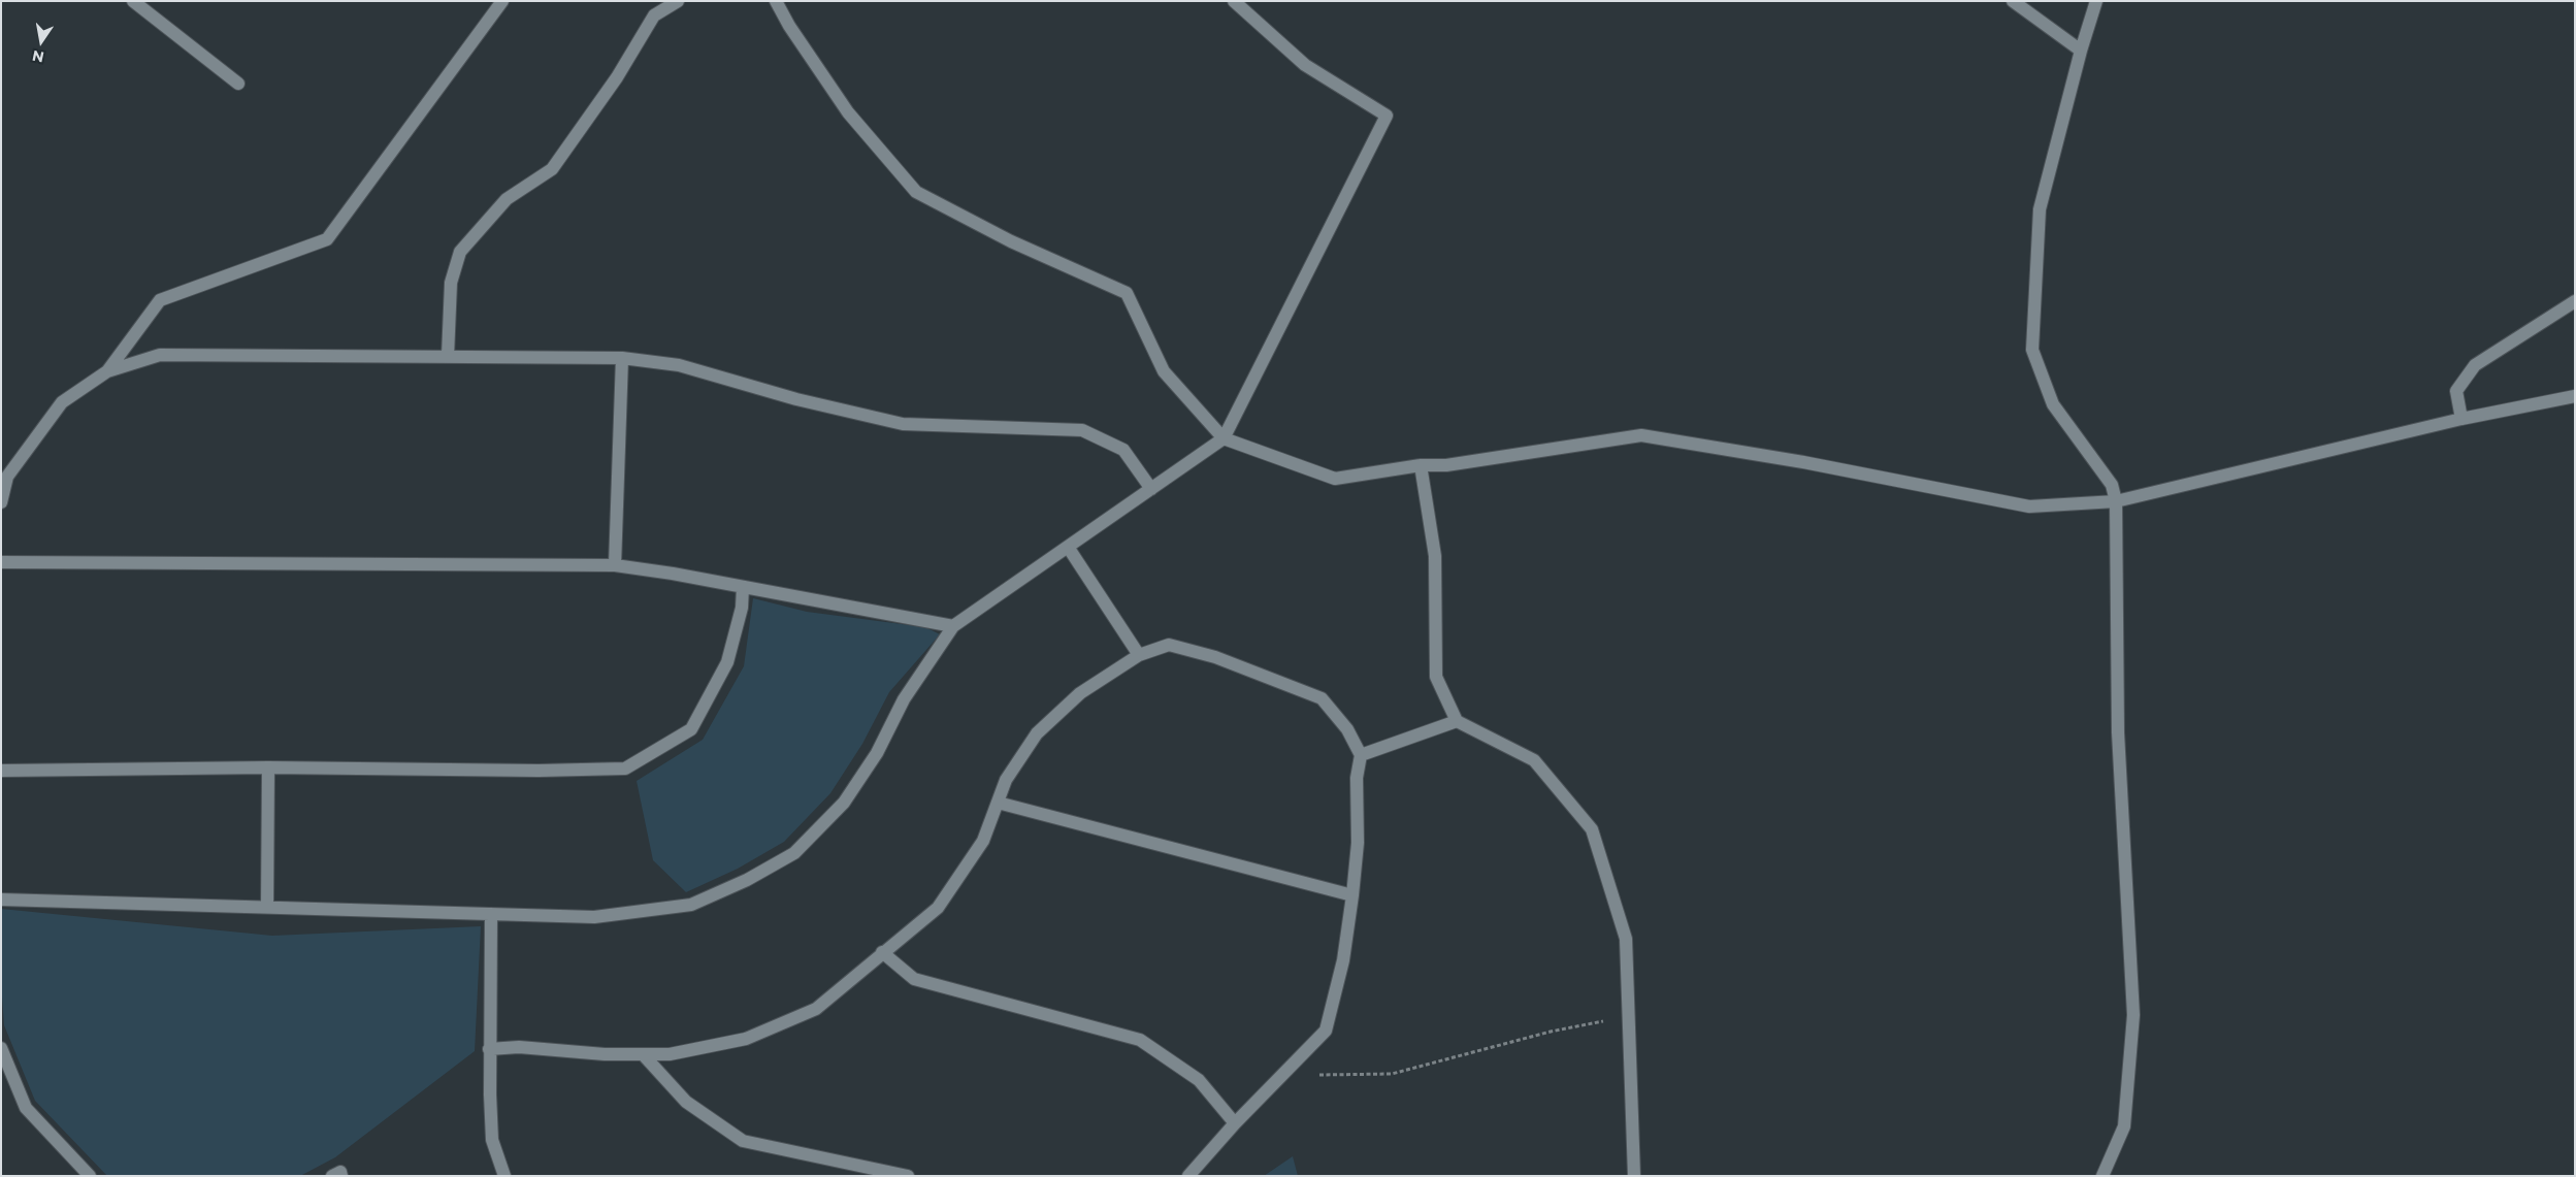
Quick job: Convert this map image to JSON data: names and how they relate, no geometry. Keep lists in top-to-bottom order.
{
  "north": "bottom"
}
